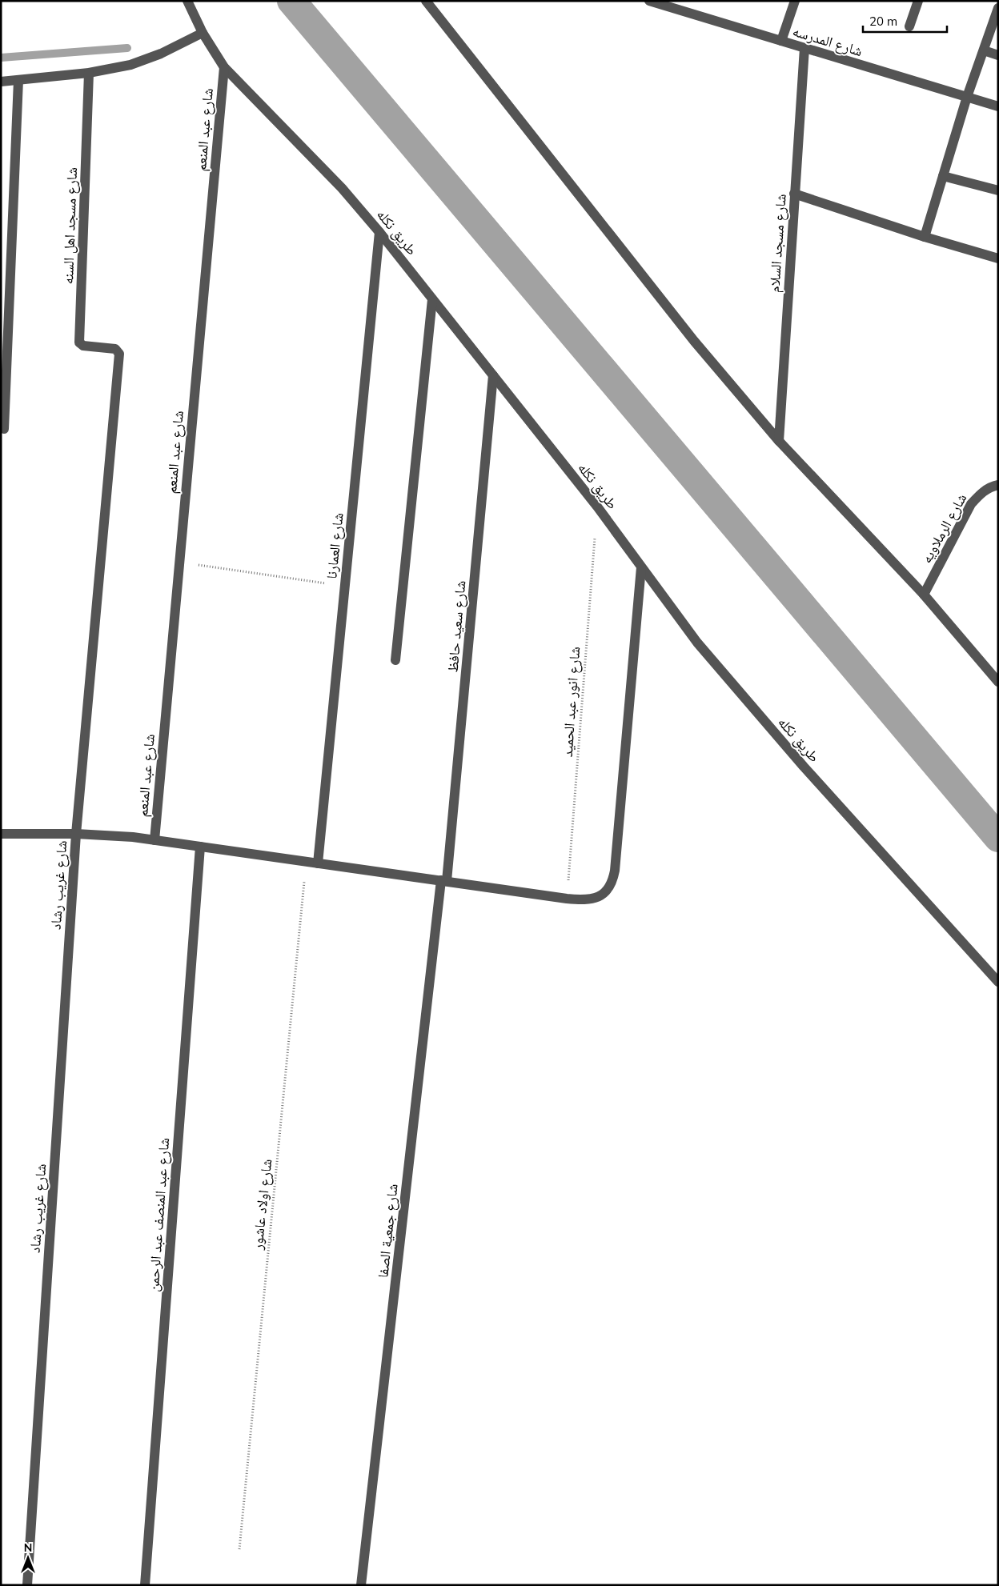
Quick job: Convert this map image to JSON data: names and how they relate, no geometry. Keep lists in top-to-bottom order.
{
  "streets": {
    "street": [
      "شارع المدرسه",
      "شارع عبد المنعم",
      "شارع مسجد اهل السنه",
      "طريق نكله",
      "شارع مسجد السلام",
      "شارع الرملاويه",
      "شارع العمارنا",
      "شارع سعيد حافظ",
      "شارع غريب رشاد",
      "شارع عبد المنصف عبد الرحمن",
      "شارع جمعية الصفا"
    ],
    "path": ["شارع انور عبد الحميد", "شارع اولاد عاشور"]
  },
  "crossings": [
    ["شارع المدرسه", "شارع مسجد السلام"],
    ["شارع عبد المنعم", "طريق نكله"],
    ["شارع مسجد اهل السنه", "شارع غريب رشاد"],
    ["طريق نكله", "شارع العمارنا"],
    ["طريق نكله", "شارع سعيد حافظ"],
    ["طريق نكله", "شارع انور عبد الحميد"],
    ["شارع سعيد حافظ", "شارع جمعية الصفا"]
  ],
  "scale_bar": "20 m",
  "north": "top"
}
